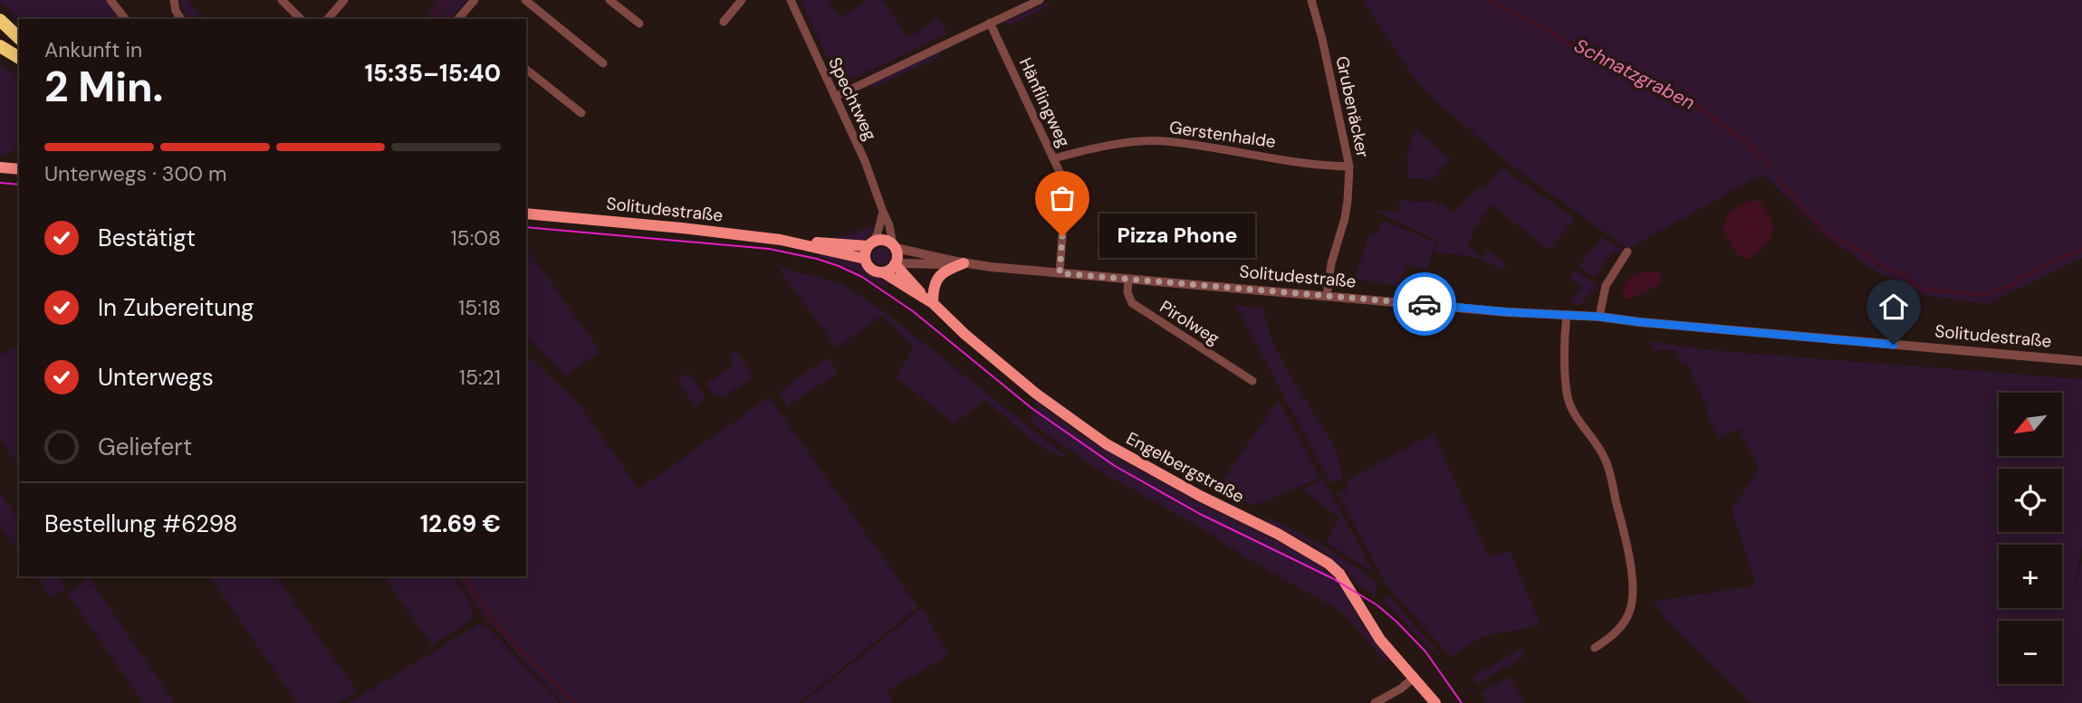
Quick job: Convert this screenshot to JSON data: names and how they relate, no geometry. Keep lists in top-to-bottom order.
{
  "streets": {
    "main road": ["Solitudestraße", "Engelbergstraße"],
    "street": [
      "Spechtweg",
      "Hänflingweg",
      "Grubenäcker",
      "Gerstenhalde",
      "Pirolweg"
    ]
  },
  "crossings": [
    ["Spechtweg", "Solitudestraße"],
    ["Spechtweg", "Engelbergstraße"],
    ["Hänflingweg", "Gerstenhalde"],
    ["Hänflingweg", "Solitudestraße"],
    ["Grubenäcker", "Gerstenhalde"],
    ["Grubenäcker", "Solitudestraße"],
    ["Solitudestraße", "Pirolweg"],
    ["Solitudestraße", "Engelbergstraße"]
  ],
  "water": ["Schnatzgraben"],
  "places": ["Pizza Phone"],
  "north": "bottom left",
  "page": {
    "heading": ["2 Min.", "Ankunft in", "15:35–15:40"],
    "panel": ["Bestellung #6298", "12.69 €"],
    "bar": "Unterwegs · 300 m",
    "list": [
      ["Bestätigt", "15:08"],
      ["In Zubereitung", "15:18"],
      ["Unterwegs", "15:21"],
      "Geliefert"
    ],
    "bubble": "Pizza Phone",
    "map_buttons": ["+", "−"]
  }
}
